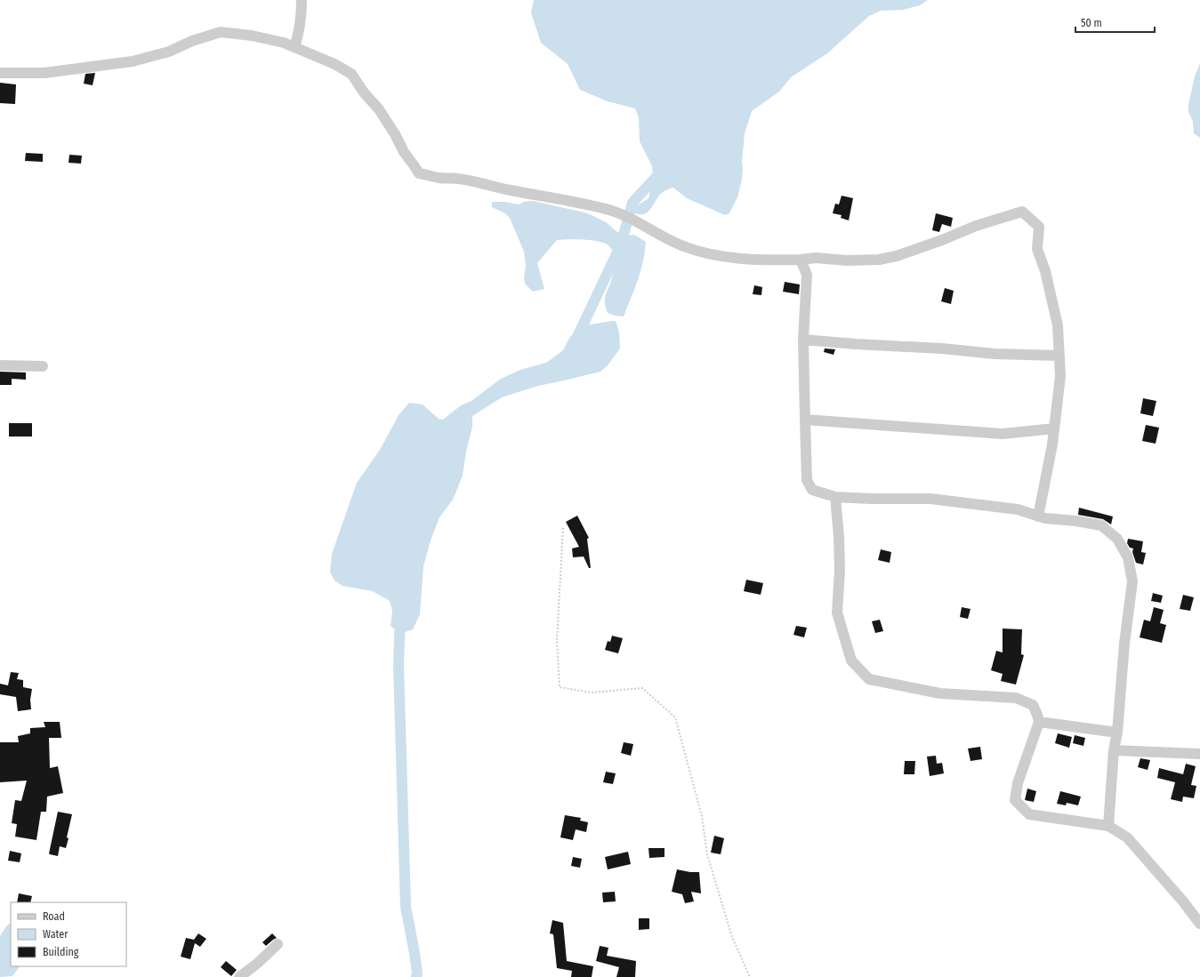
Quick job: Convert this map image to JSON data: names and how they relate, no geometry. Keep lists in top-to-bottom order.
{
  "legend": ["Road", "Water", "Building"],
  "scale_bar": "50 m"
}
